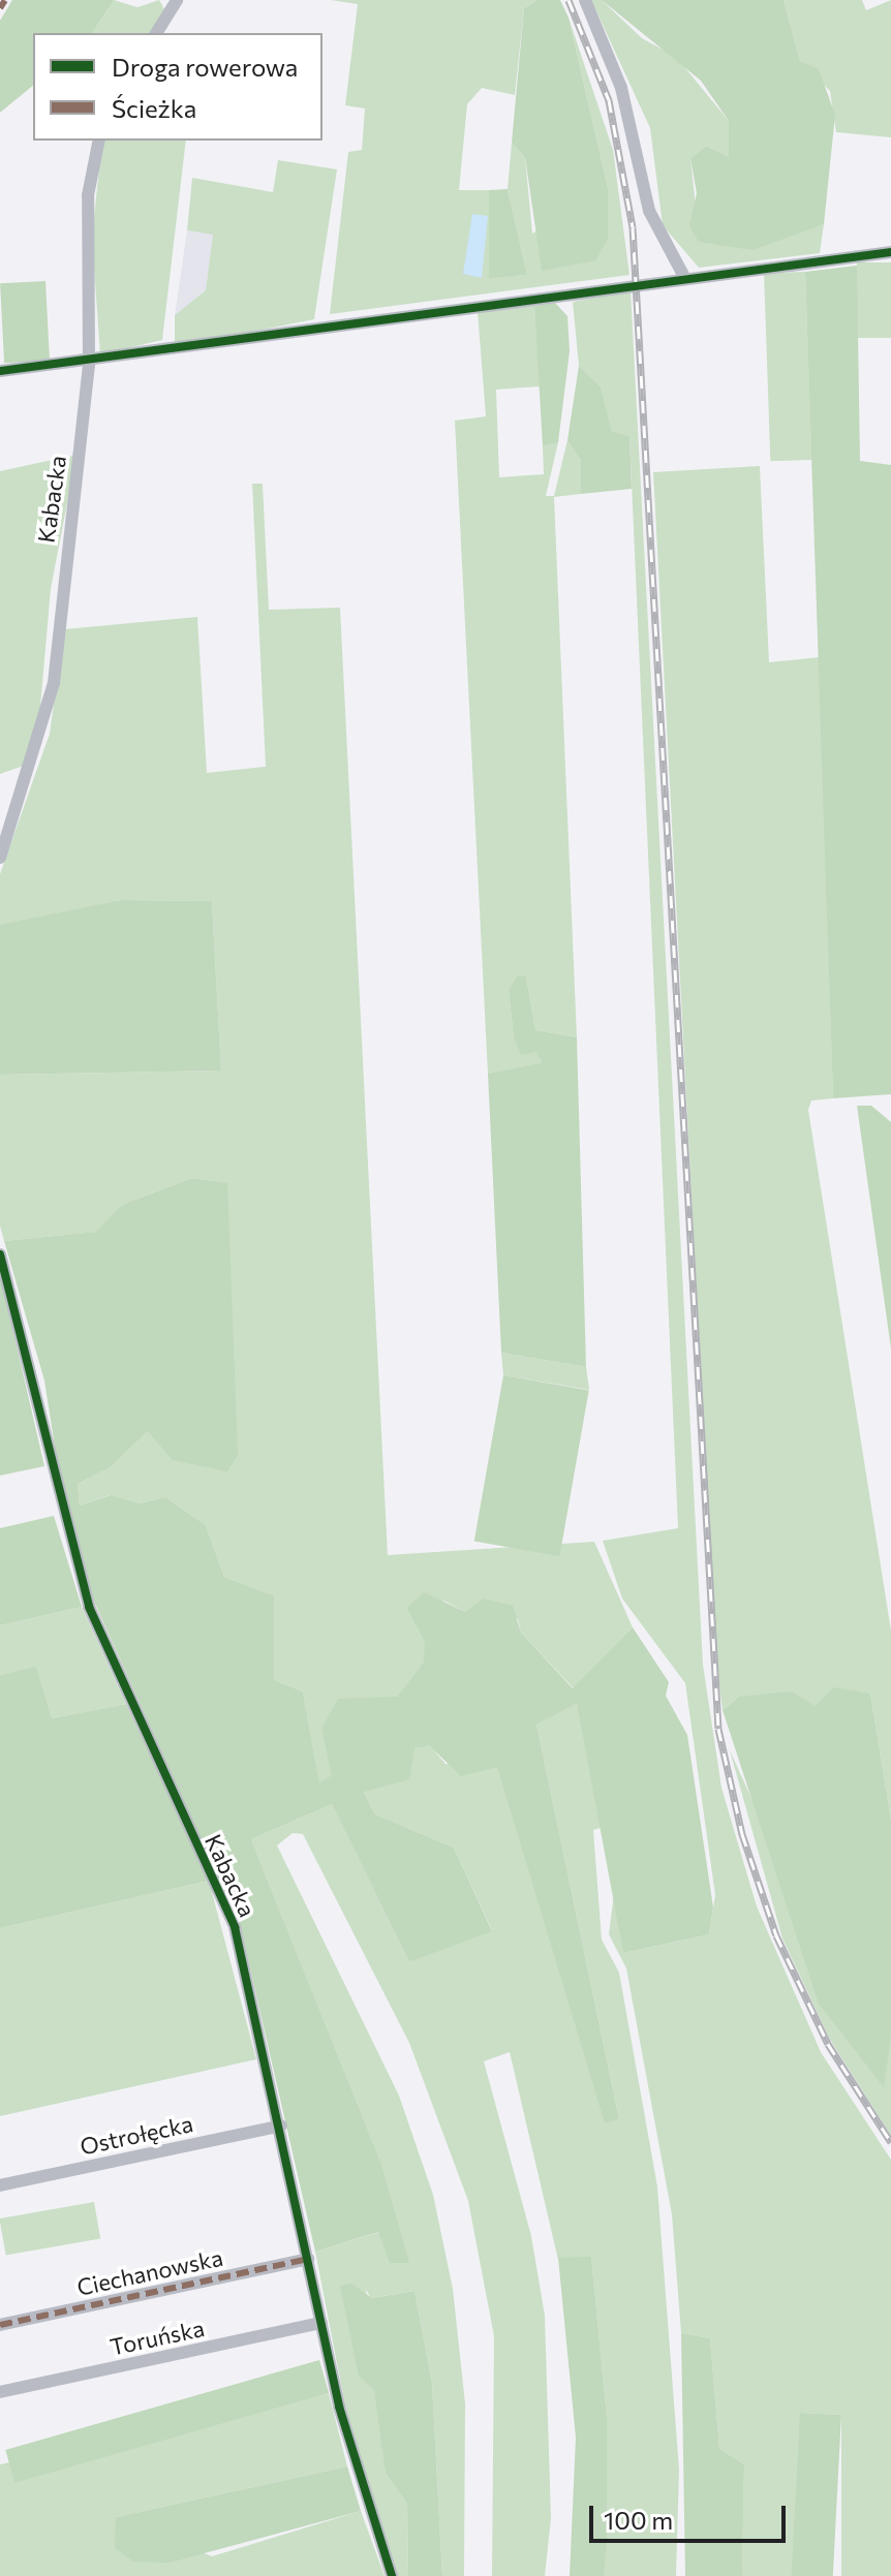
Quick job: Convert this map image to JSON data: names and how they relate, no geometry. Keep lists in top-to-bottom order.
{
  "streets": {
    "street": [
      "Kabacka",
      "Ostrołęcka",
      "Ciechanowska",
      "Toruńska"
    ]
  },
  "crossings": [
    ["Kabacka", "Ostrołęcka"],
    ["Kabacka", "Ciechanowska"],
    ["Kabacka", "Toruńska"]
  ],
  "legend": ["Droga rowerowa", "Ścieżka"],
  "scale_bar": "100 m"
}
